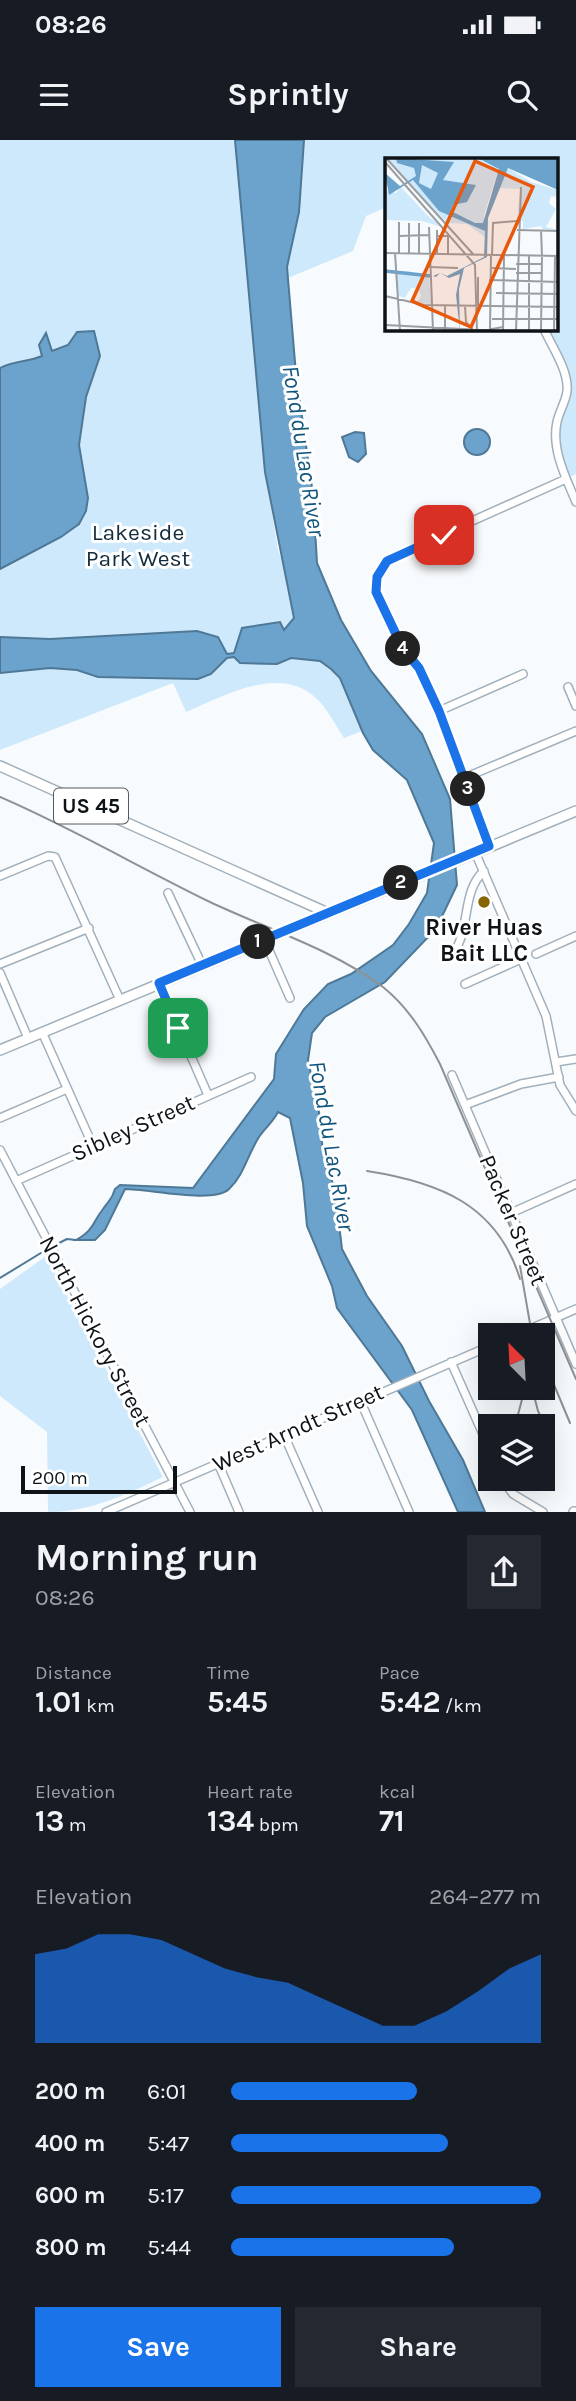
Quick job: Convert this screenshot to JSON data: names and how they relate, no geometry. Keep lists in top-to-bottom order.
{
  "streets": {
    "main road": ["US 45"],
    "street": [
      "Sibley Street",
      "Packer Street",
      "North Hickory Street",
      "West Arndt Street"
    ]
  },
  "crossings": [
    ["Sibley Street", "North Hickory Street"],
    ["North Hickory Street", "West Arndt Street"]
  ],
  "water": ["Fond du Lac River"],
  "parks": ["Lakeside Park West"],
  "places": ["River Huas Bait LLC"],
  "scale_bar": "200 m",
  "north": "top left",
  "page": {
    "status": "08:26",
    "header": "Sprintly",
    "pins": [
      "4",
      "3",
      "2",
      "1"
    ],
    "scale": "200 m",
    "heading": ["Morning run", "08:26"],
    "stats": [
      ["Distance", "1.01 km"],
      ["Time", "5:45"],
      ["Pace", "5:42 /km"],
      ["Elevation", "13 m"],
      ["Heart rate", "134 bpm"],
      ["kcal", "71"]
    ],
    "chart": ["Elevation", "264–277 m"],
    "list": [
      {
        "name": "200 m",
        "note": "6:01"
      },
      {
        "name": "400 m",
        "note": "5:47"
      },
      {
        "name": "600 m",
        "note": "5:17"
      },
      {
        "name": "800 m",
        "note": "5:44"
      }
    ],
    "buttons": ["Save", "Share"]
  }
}
